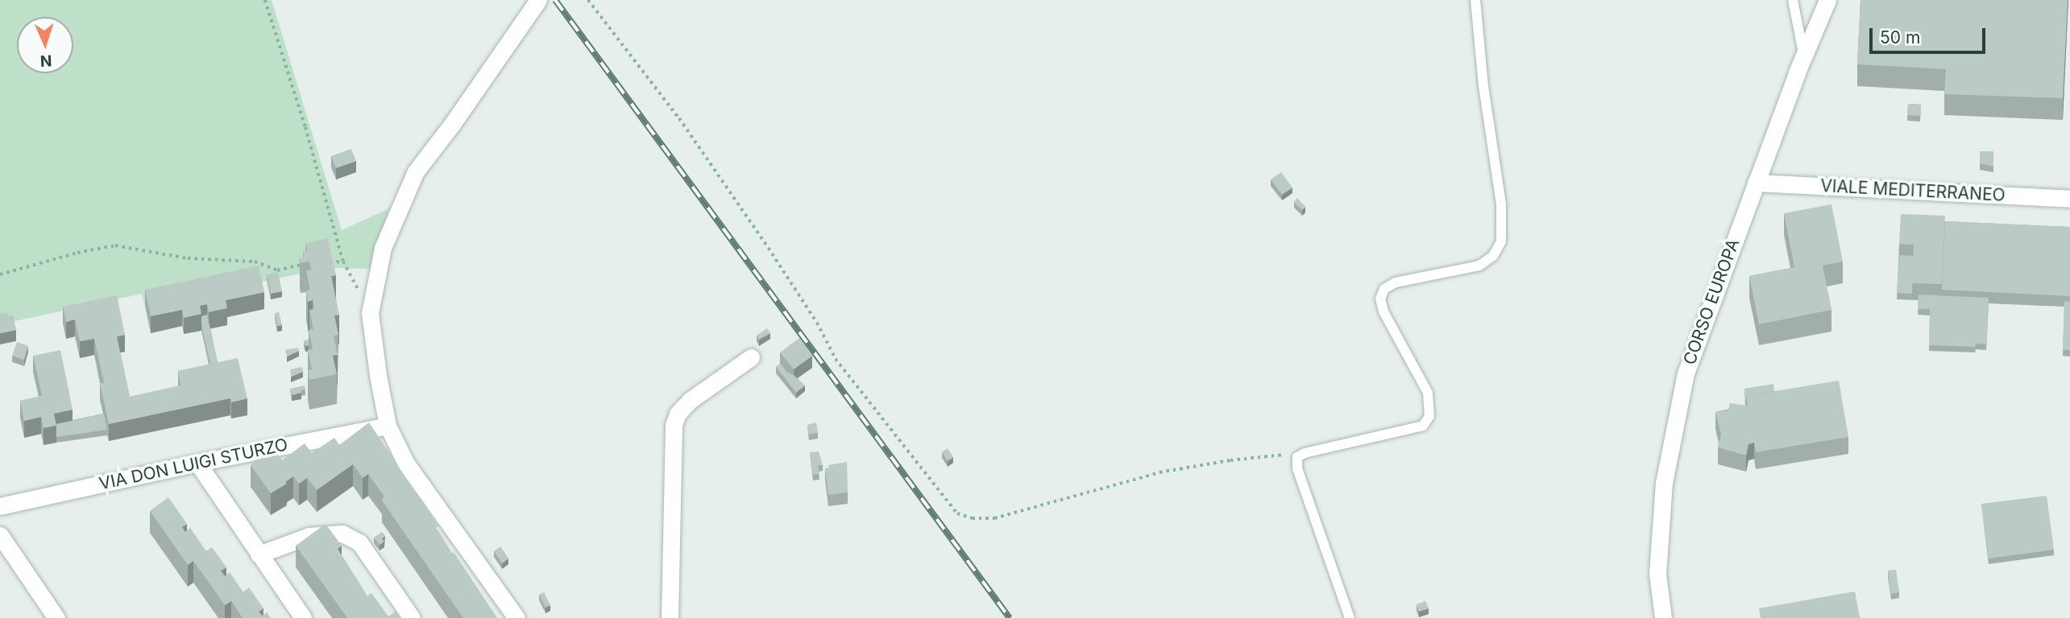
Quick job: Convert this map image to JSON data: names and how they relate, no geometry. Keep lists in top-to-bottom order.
{
  "streets": {
    "street": ["VIALE MEDITERRANEO", "CORSO EUROPA", "VIA DON LUIGI STURZO"]
  },
  "crossings": [
    ["VIALE MEDITERRANEO", "CORSO EUROPA"]
  ],
  "scale_bar": "50 m",
  "north": "bottom"
}
